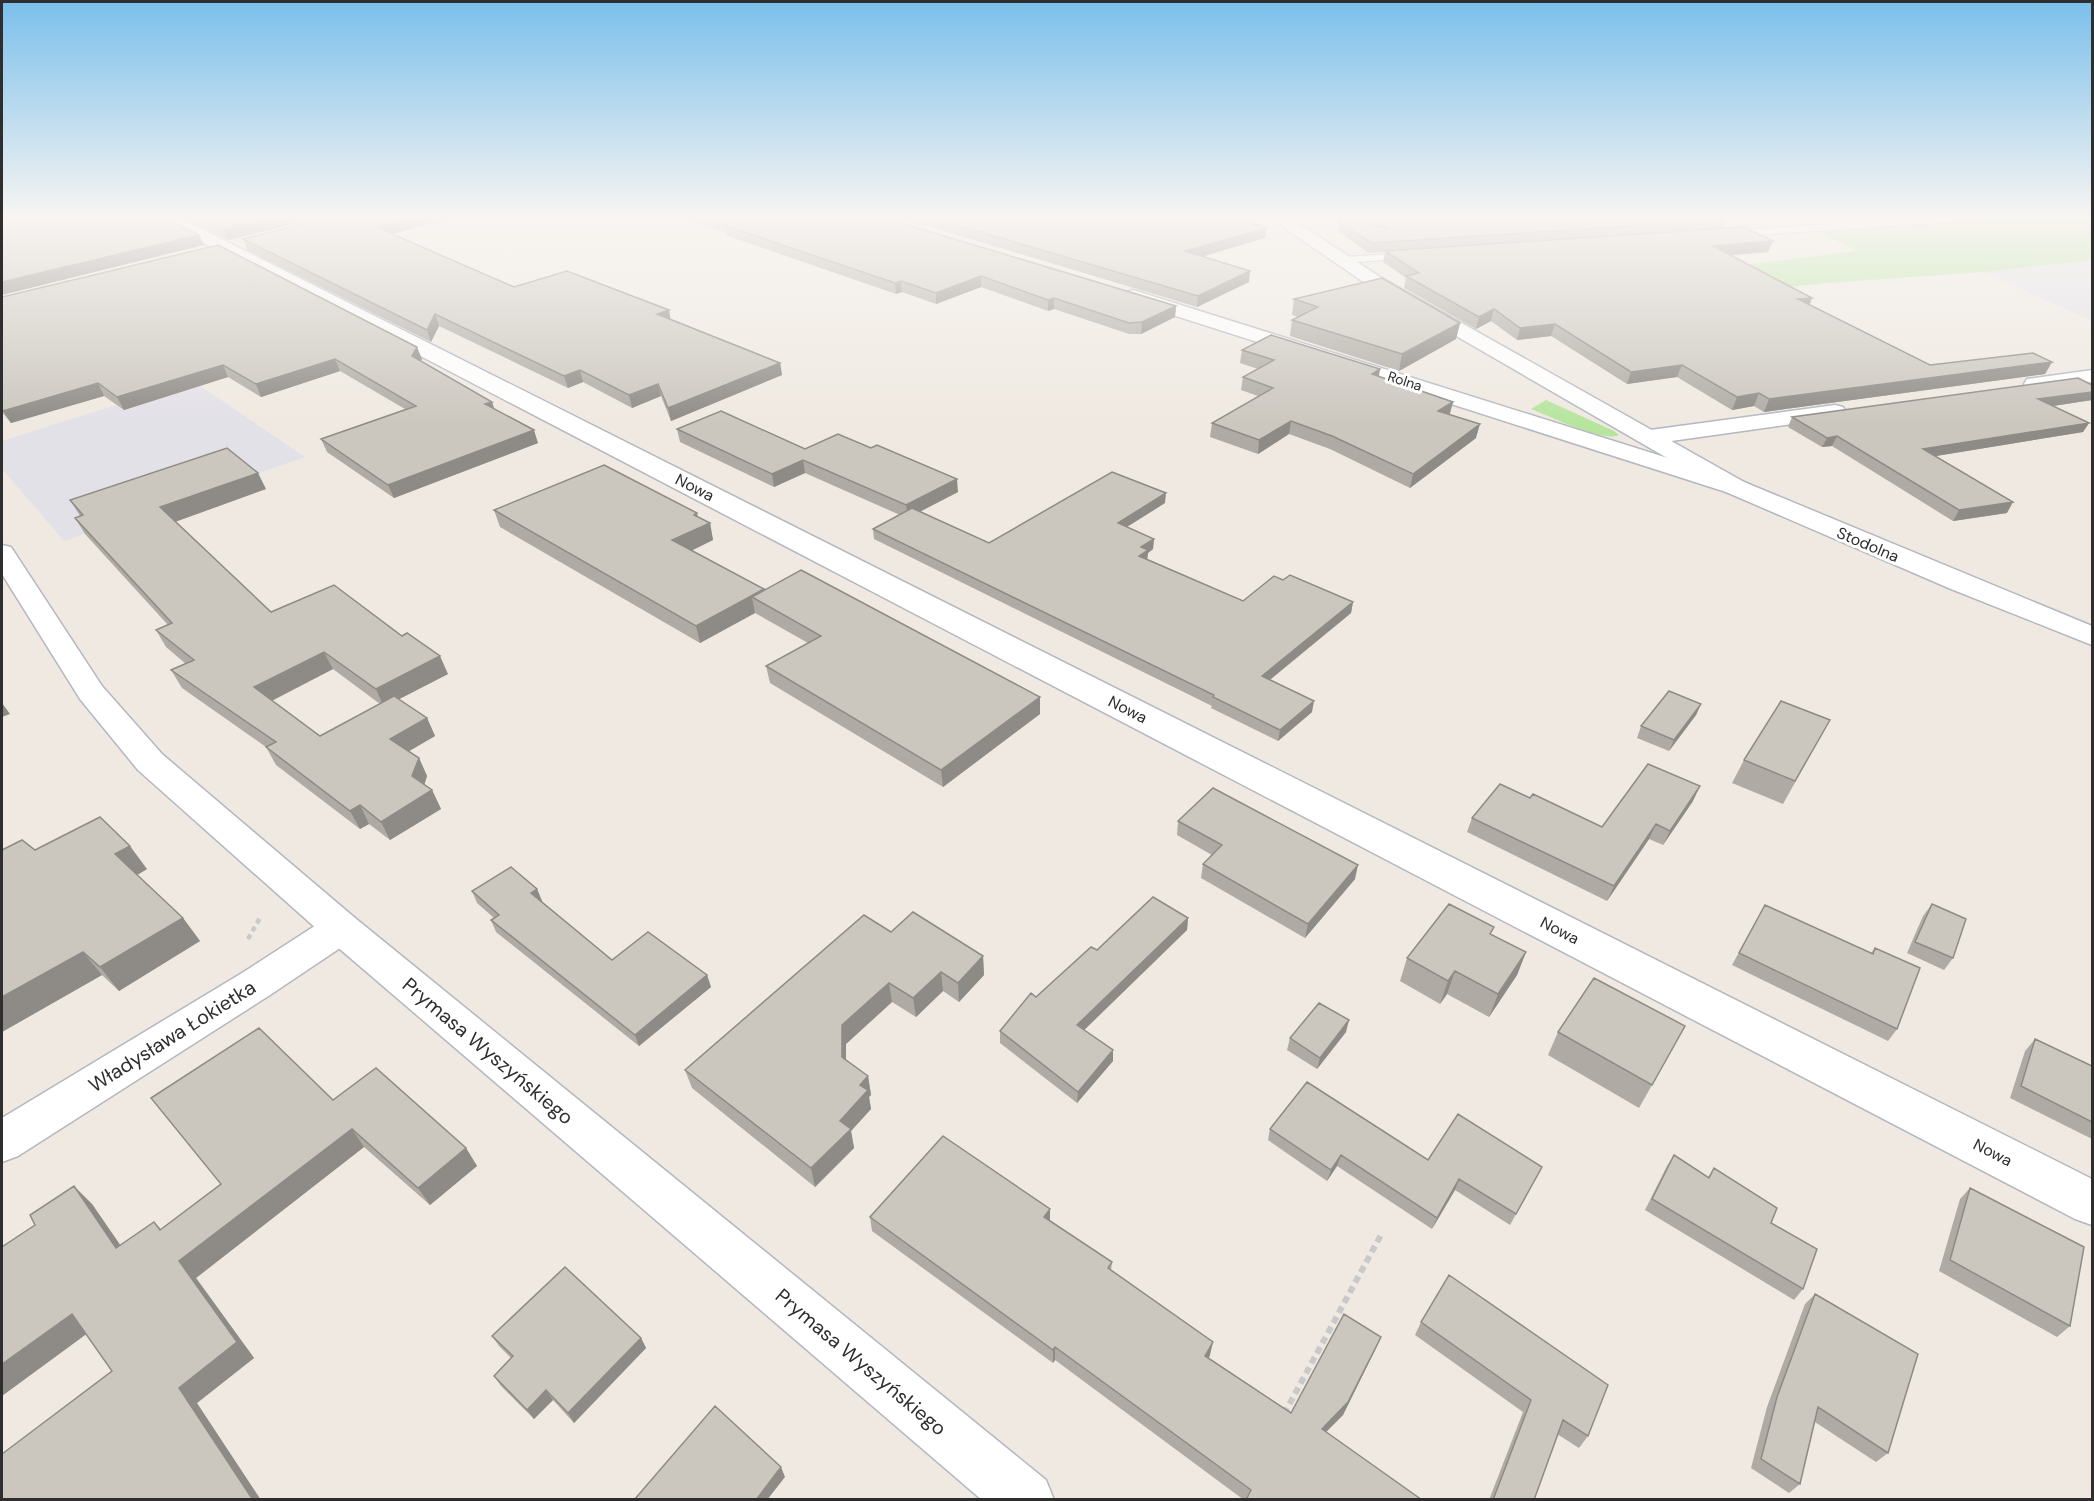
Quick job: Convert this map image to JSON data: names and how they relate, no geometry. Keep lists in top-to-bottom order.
{
  "streets": {
    "street": [
      "Rolna",
      "Nowa",
      "Stodolna",
      "Władysława Łokietka",
      "Prymasa Wyszyńskiego"
    ]
  },
  "crossings": [
    ["Rolna", "Stodolna"],
    ["Władysława Łokietka", "Prymasa Wyszyńskiego"]
  ]
}
